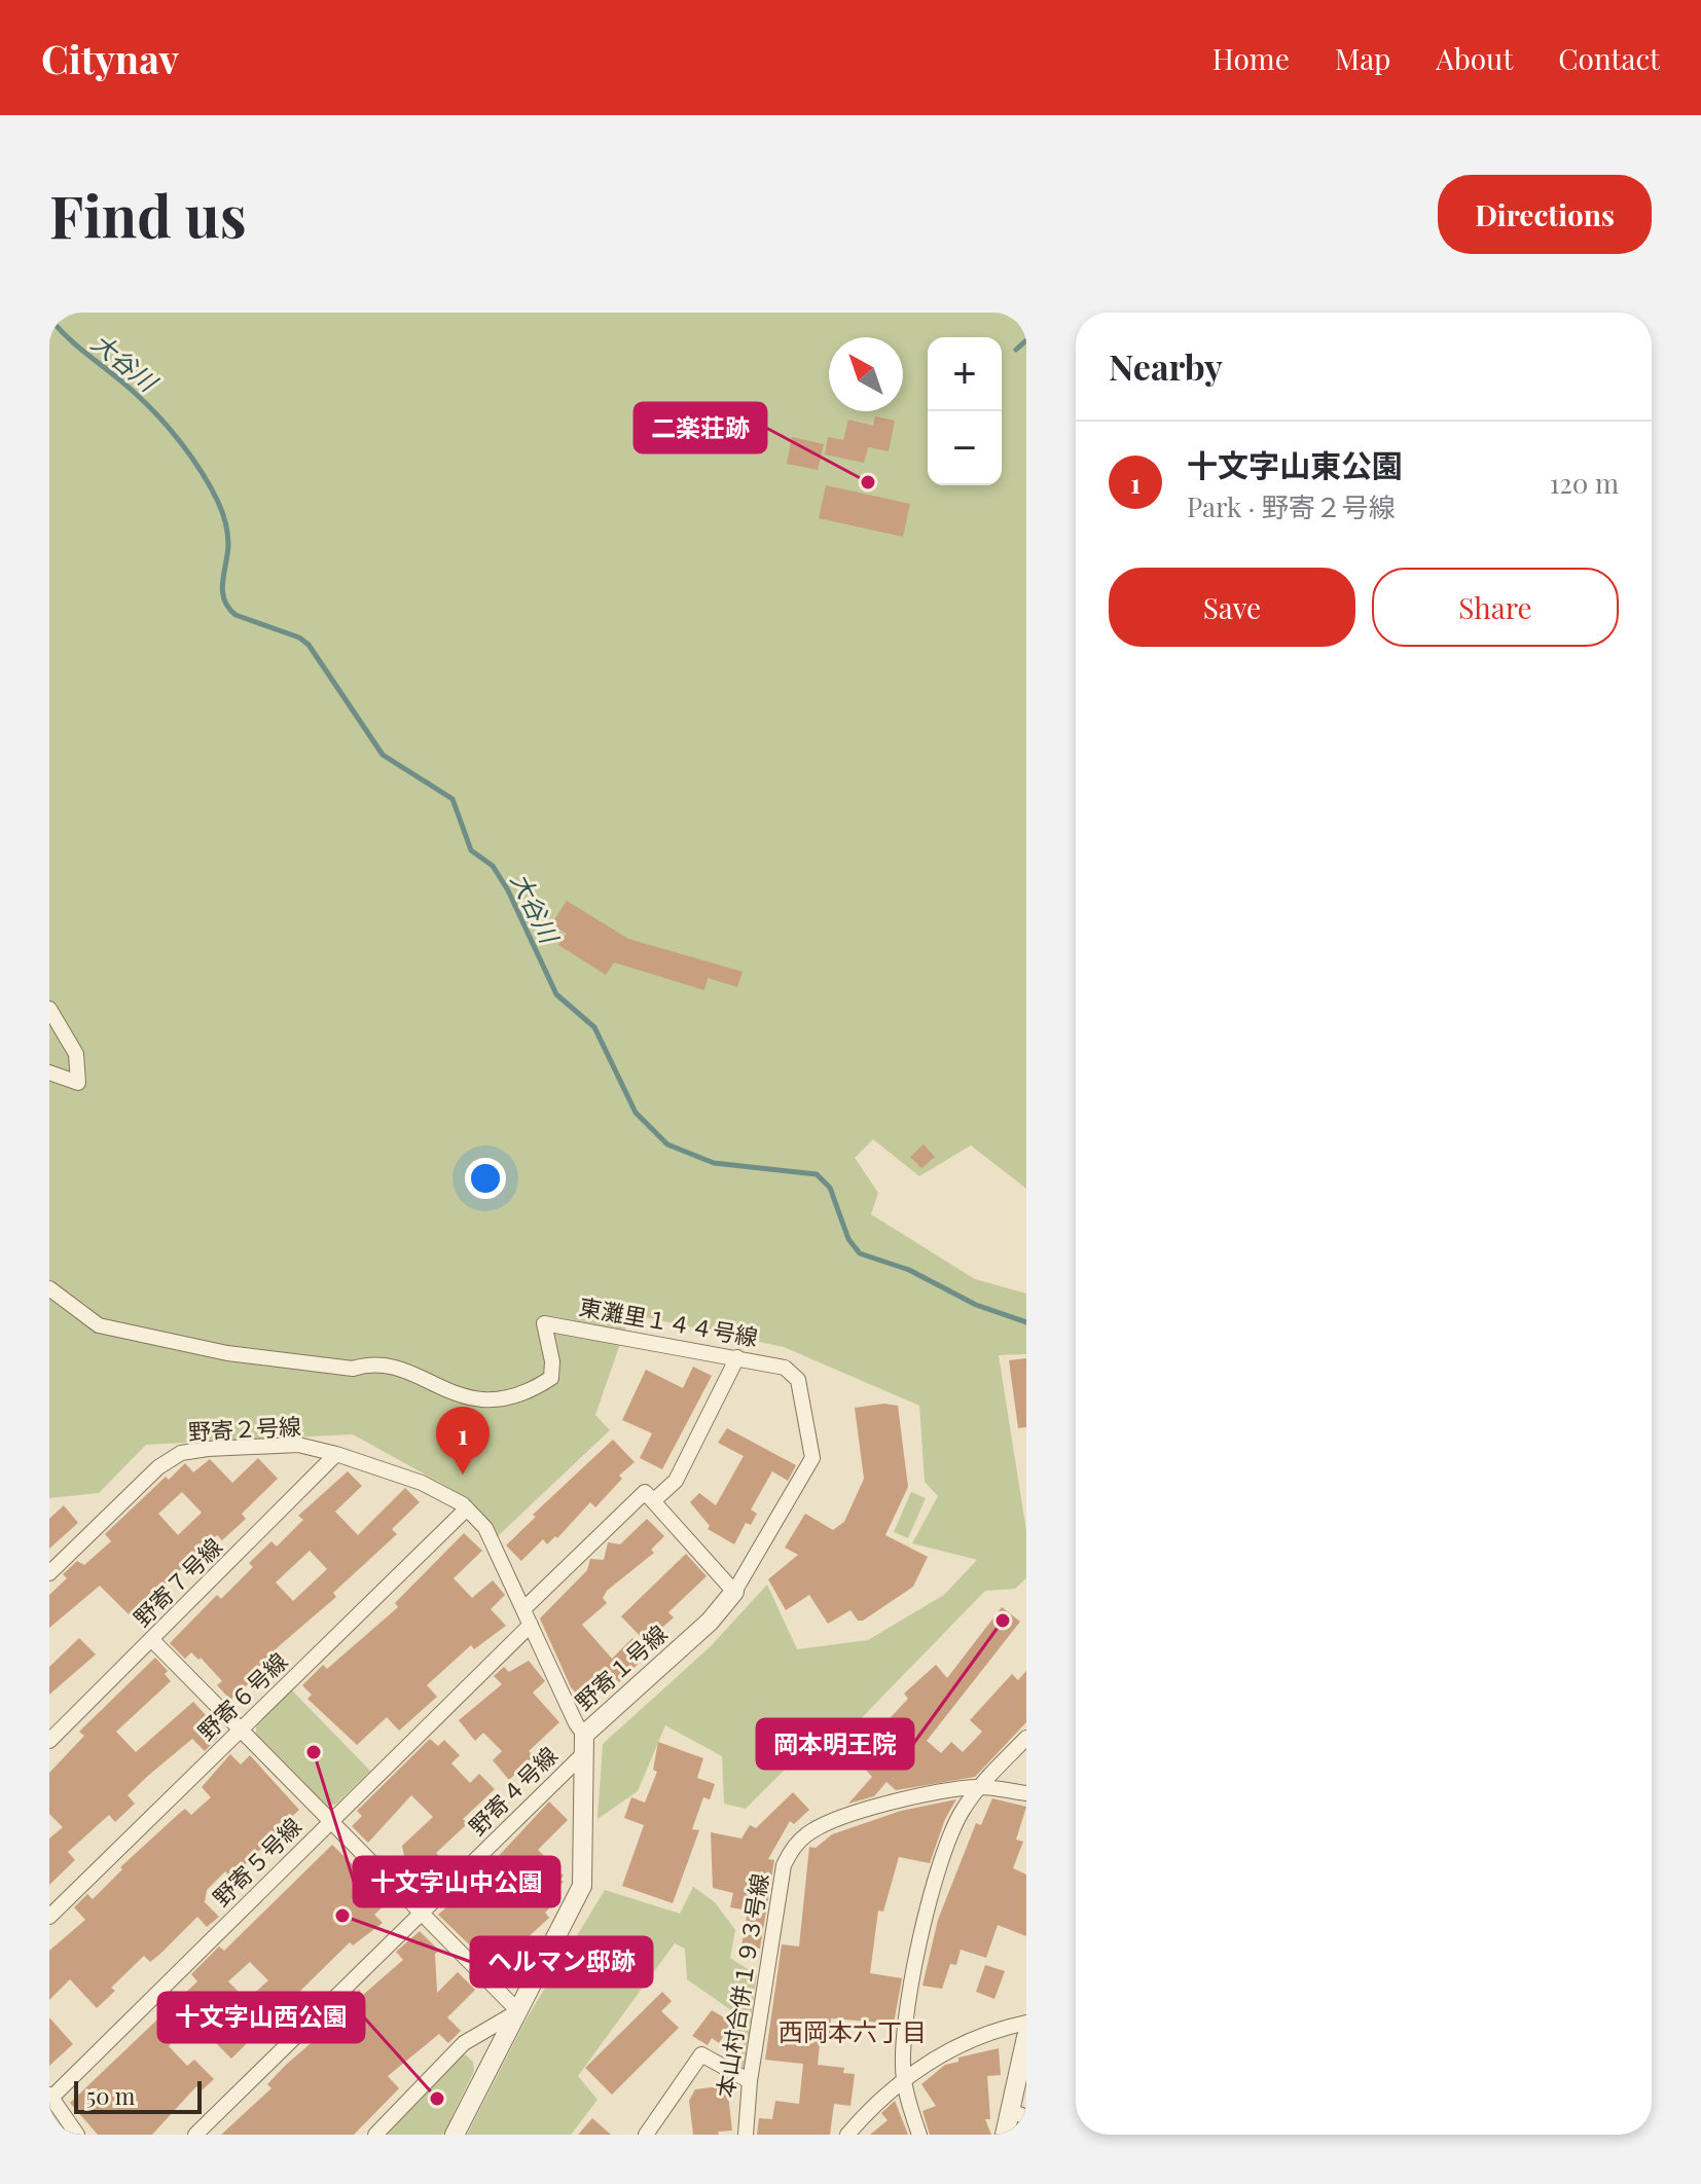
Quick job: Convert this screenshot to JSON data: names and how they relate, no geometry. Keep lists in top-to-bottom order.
{
  "streets": {
    "street": [
      "東灘里１４４号線",
      "野寄２号線",
      "野寄７号線",
      "野寄１号線",
      "野寄６号線",
      "野寄４号線",
      "野寄５号線",
      "本山村合併１９３号線"
    ]
  },
  "crossings": [
    ["東灘里１４４号線", "野寄１号線"],
    ["野寄２号線", "野寄７号線"],
    ["野寄２号線", "野寄１号線"],
    ["野寄２号線", "野寄６号線"],
    ["野寄２号線", "野寄５号線"],
    ["野寄１号線", "野寄４号線"]
  ],
  "districts": ["西岡本六丁目"],
  "water": ["大谷川"],
  "places": [
    "二楽荘跡",
    "岡本明王院",
    "十文字山中公園",
    "ヘルマン邸跡",
    "十文字山西公園"
  ],
  "scale_bar": "50 m",
  "north": "top left",
  "page": {
    "header": "Citynav",
    "nav": [
      "Home",
      "Map",
      "About",
      "Contact"
    ],
    "buttons": [
      "Directions",
      ["Save", "Share"]
    ],
    "title": "Find us",
    "heading": "Nearby",
    "map_buttons": ["+", "−"],
    "list": [
      {
        "mark": "1",
        "name": "十文字山東公園",
        "note": "Park · 野寄２号線",
        "value": "120 m"
      }
    ],
    "pins": "1",
    "scale": "50 m"
  }
}
